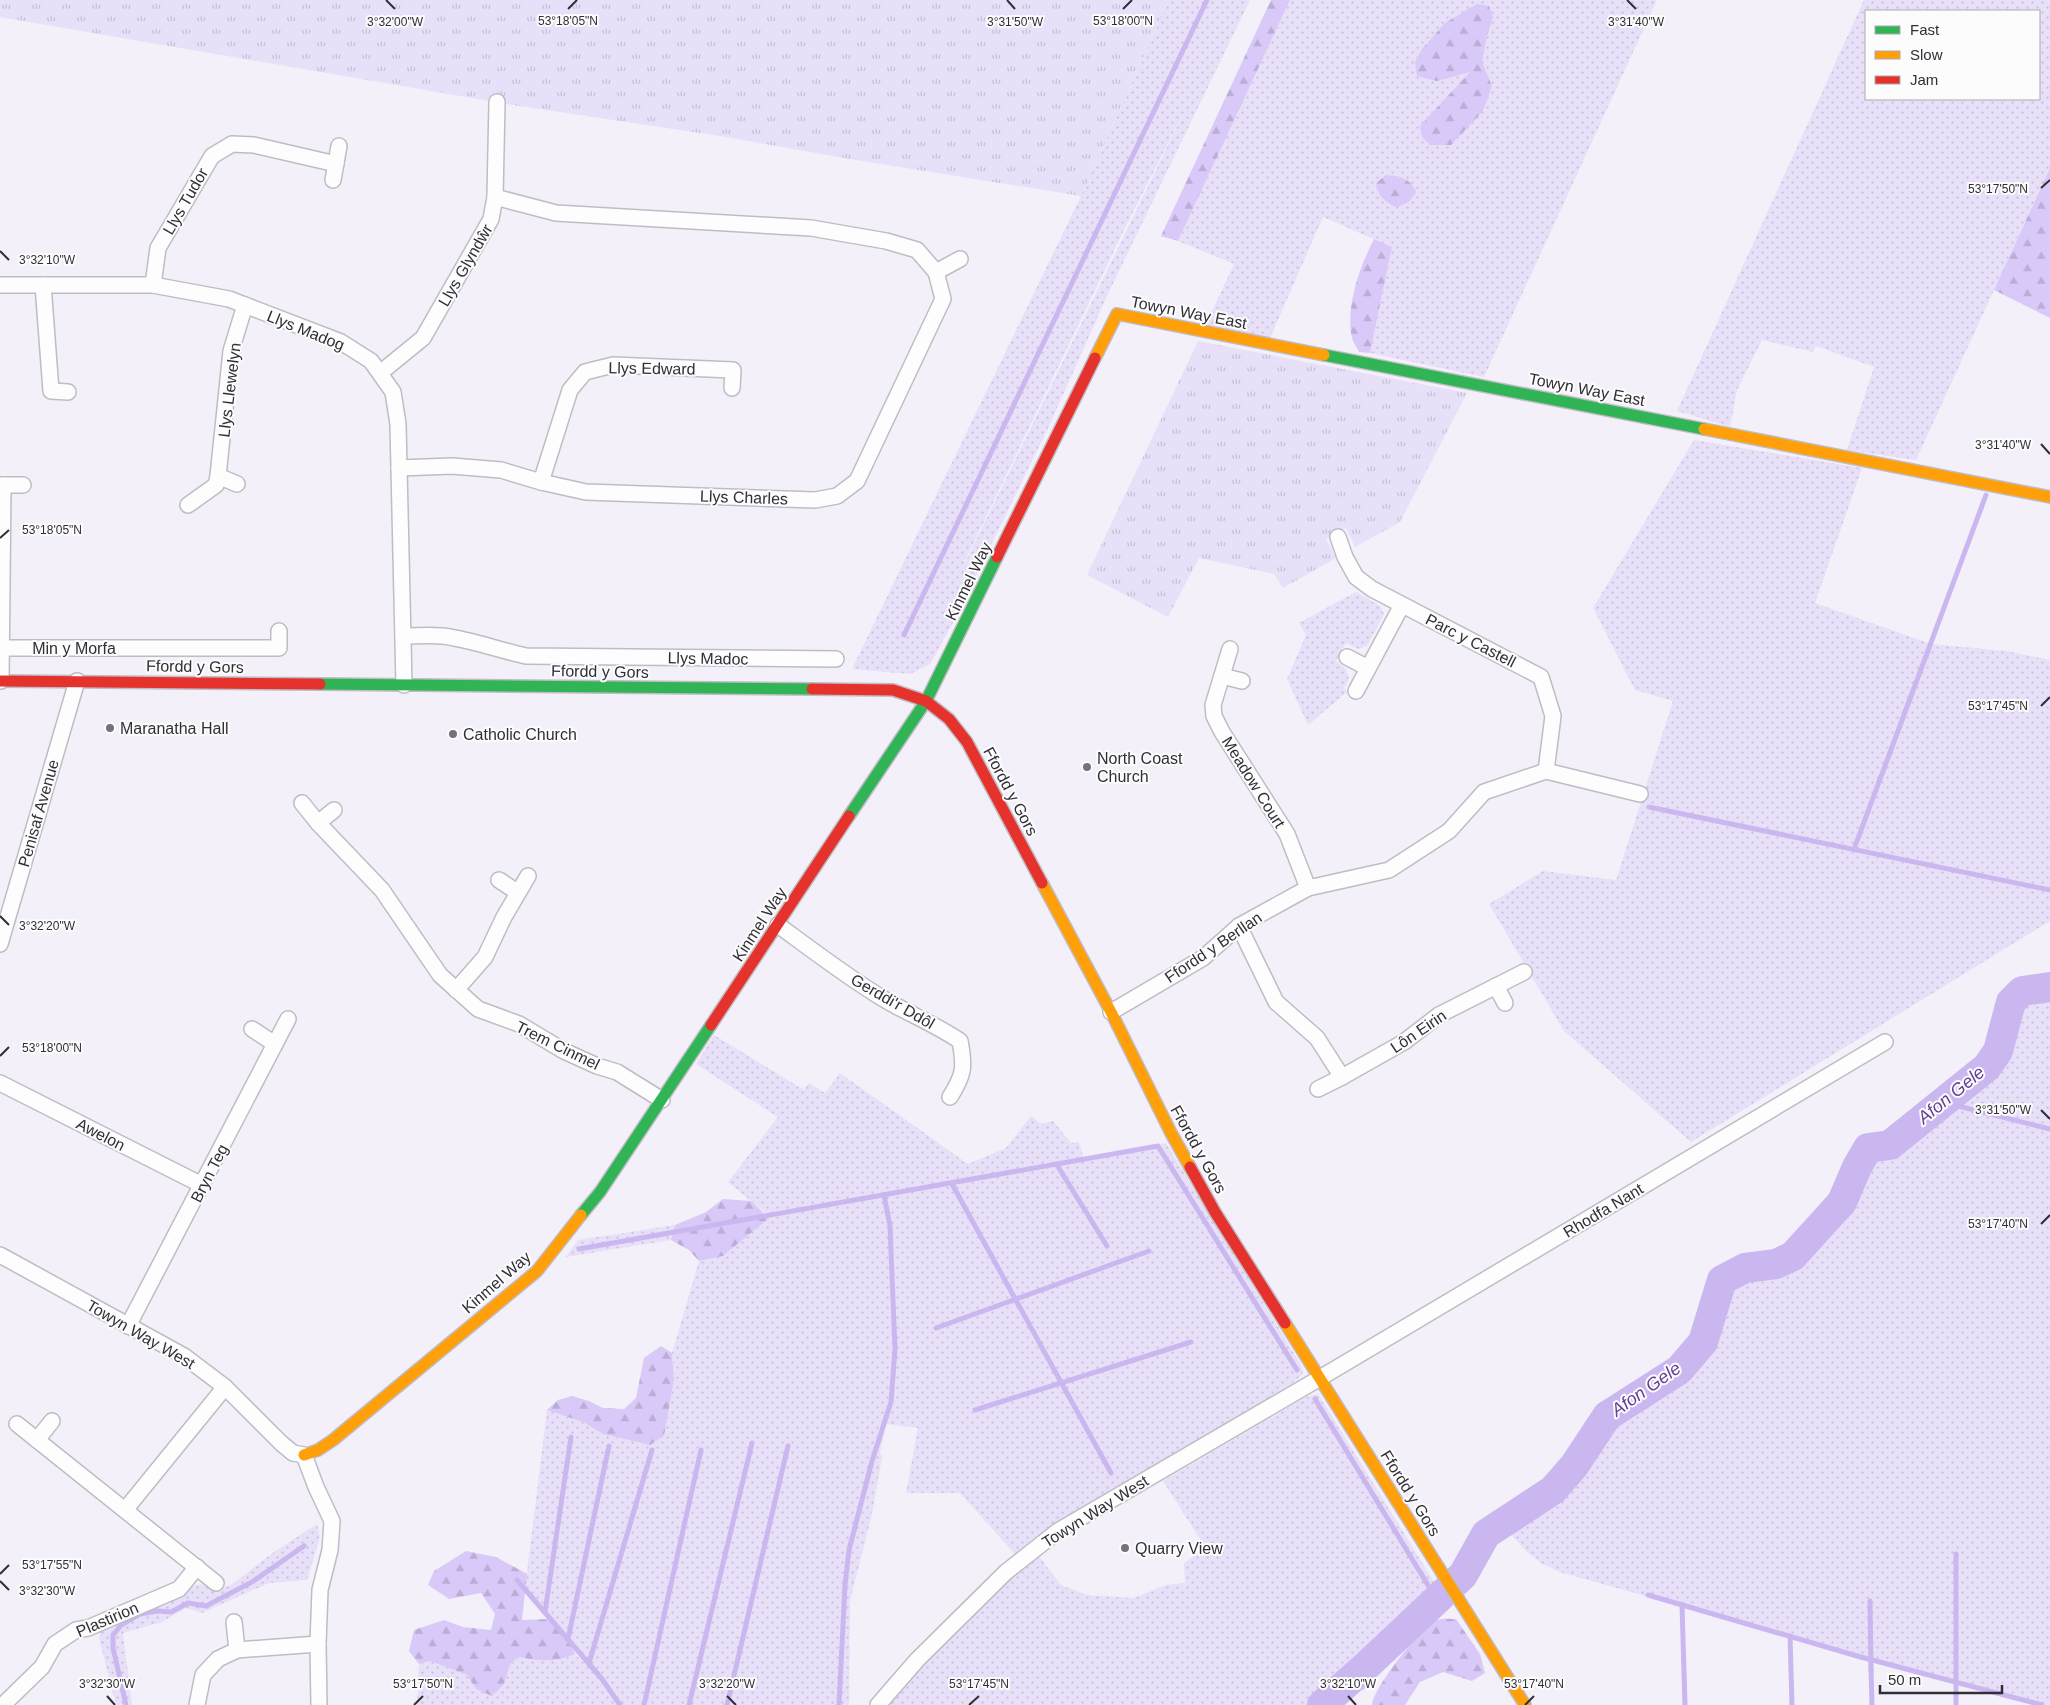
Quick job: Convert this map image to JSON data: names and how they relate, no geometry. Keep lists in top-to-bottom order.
{
  "streets": {
    "street": [
      "Llys Tudor",
      "Llys Glyndŵr",
      "Towyn Way East",
      "Llys Madog",
      "Llys Edward",
      "Llys Llewelyn",
      "Llys Charles",
      "Kinmel Way",
      "Parc y Castell",
      "Min y Morfa",
      "Llys Madoc",
      "Ffordd y Gors",
      "Meadow Court",
      "Penisaf Avenue",
      "Ffordd y Berllan",
      "Gerddi'r Ddôl",
      "Lôn Eirin",
      "Trem Cinmel",
      "Awelon",
      "Bryn Teg",
      "Rhodfa Nant",
      "Towyn Way West",
      "Plastirion"
    ]
  },
  "crossings": [
    ["Llys Tudor", "Llys Madog"],
    ["Llys Glyndŵr", "Llys Madog"],
    ["Llys Glyndŵr", "Llys Charles"],
    ["Towyn Way East", "Kinmel Way"],
    ["Llys Madog", "Llys Llewelyn"],
    ["Llys Madog", "Llys Charles"],
    ["Llys Madog", "Llys Madoc"],
    ["Llys Madog", "Ffordd y Gors"],
    ["Llys Edward", "Llys Charles"],
    ["Kinmel Way", "Ffordd y Gors"],
    ["Kinmel Way", "Gerddi'r Ddôl"],
    ["Kinmel Way", "Trem Cinmel"],
    ["Kinmel Way", "Towyn Way West"],
    ["Parc y Castell", "Ffordd y Berllan"],
    ["Ffordd y Gors", "Penisaf Avenue"],
    ["Ffordd y Gors", "Ffordd y Berllan"],
    ["Ffordd y Gors", "Rhodfa Nant"],
    ["Ffordd y Gors", "Towyn Way West"],
    ["Meadow Court", "Ffordd y Berllan"],
    ["Awelon", "Bryn Teg"],
    ["Bryn Teg", "Towyn Way West"],
    ["Rhodfa Nant", "Towyn Way West"]
  ],
  "water": ["Afon Gele"],
  "places": [
    "Maranatha Hall",
    "Catholic Church",
    "North Coast Church",
    "Quarry View"
  ],
  "legend": ["Fast", "Slow", "Jam"],
  "scale_bar": "50 m",
  "coordinates": [
    "53°18'05\"N",
    "53°18'00\"N",
    "3°32'00\"W",
    "3°31'50\"W",
    "3°31'40\"W",
    "53°17'50\"N",
    "3°32'10\"W",
    "53°17'45\"N",
    "3°32'20\"W",
    "53°17'40\"N",
    "53°17'55\"N",
    "3°32'30\"W"
  ]
}
